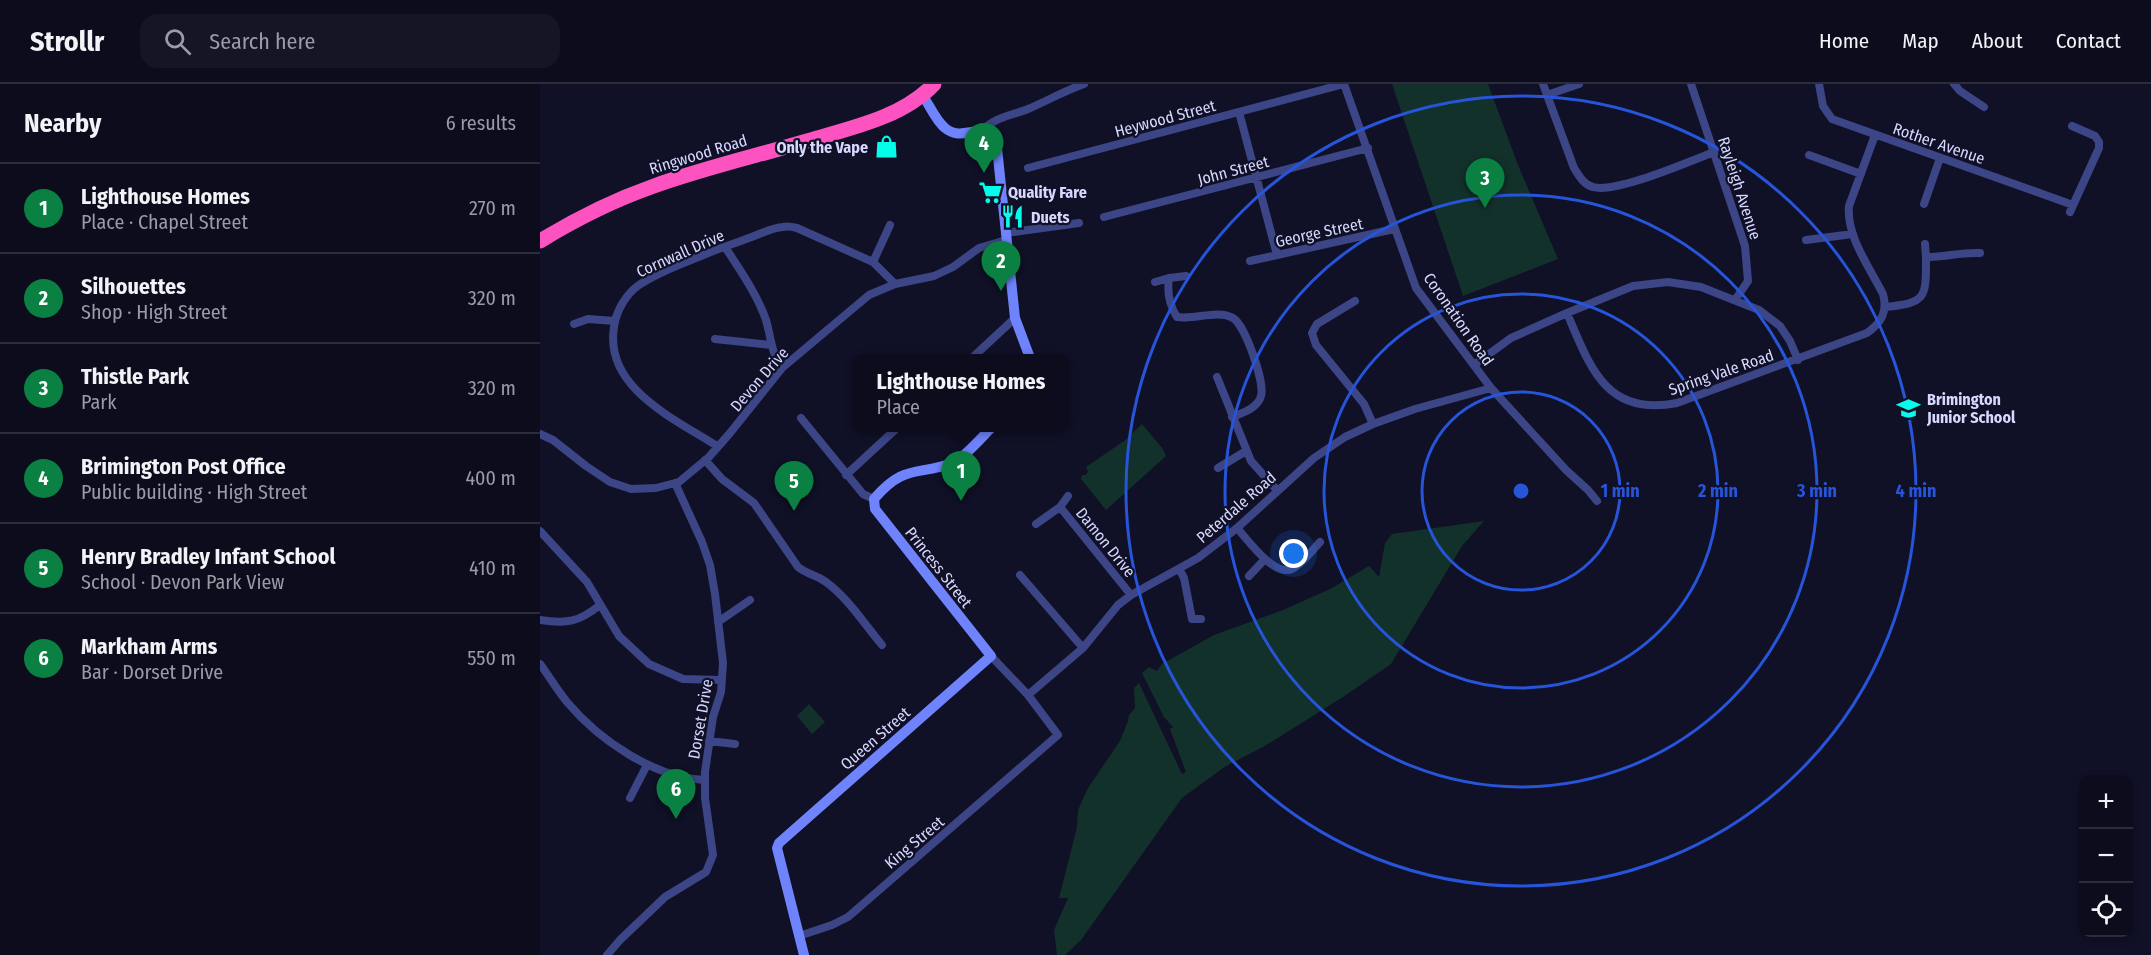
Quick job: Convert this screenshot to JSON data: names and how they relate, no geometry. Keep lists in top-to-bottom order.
{
  "streets": {
    "highway": ["Ringwood Road"],
    "street": [
      "Heywood Street",
      "Rother Avenue",
      "John Street",
      "Rayleigh Avenue",
      "George Street",
      "Cornwall Drive",
      "Coronation Road",
      "Spring Vale Road",
      "Devon Drive",
      "Peterdale Road",
      "Damon Drive",
      "Princess Street",
      "Dorset Drive",
      "Queen Street",
      "King Street"
    ]
  },
  "crossings": [
    ["Heywood Street", "Coronation Road"],
    ["John Street", "Coronation Road"],
    ["George Street", "Coronation Road"],
    ["Cornwall Drive", "Devon Drive"],
    ["Coronation Road", "Peterdale Road"],
    ["Devon Drive", "Dorset Drive"],
    ["Peterdale Road", "Damon Drive"],
    ["Peterdale Road", "Princess Street"],
    ["Princess Street", "Queen Street"],
    ["Princess Street", "King Street"],
    ["Queen Street", "King Street"]
  ],
  "places": {
    "shop": ["Only the Vape"],
    "supermarket": ["Quality Fare"],
    "restaurant": ["Duets"],
    "school or university": ["Brimington Junior School"]
  },
  "page": {
    "header": "Strollr",
    "search": "Search here",
    "nav": [
      "Home",
      "Map",
      "About",
      "Contact"
    ],
    "heading": ["Nearby", "6 results"],
    "pins": [
      "4",
      "3",
      "2",
      "1",
      "5",
      "6"
    ],
    "list": [
      {
        "mark": "1",
        "name": "Lighthouse Homes",
        "note": "Place · Chapel Street",
        "value": "270 m"
      },
      {
        "mark": "2",
        "name": "Silhouettes",
        "note": "Shop · High Street",
        "value": "320 m"
      },
      {
        "mark": "3",
        "name": "Thistle Park",
        "note": "Park",
        "value": "320 m"
      },
      {
        "mark": "4",
        "name": "Brimington Post Office",
        "note": "Public building · High Street",
        "value": "400 m"
      },
      {
        "mark": "5",
        "name": "Henry Bradley Infant School",
        "note": "School · Devon Park View",
        "value": "410 m"
      },
      {
        "mark": "6",
        "name": "Markham Arms",
        "note": "Bar · Dorset Drive",
        "value": "550 m"
      }
    ],
    "popup": ["Lighthouse Homes", "Place"],
    "map_buttons": ["+", "−"]
  },
  "rings": [
    "1 min",
    "2 min",
    "3 min",
    "4 min"
  ]
}
